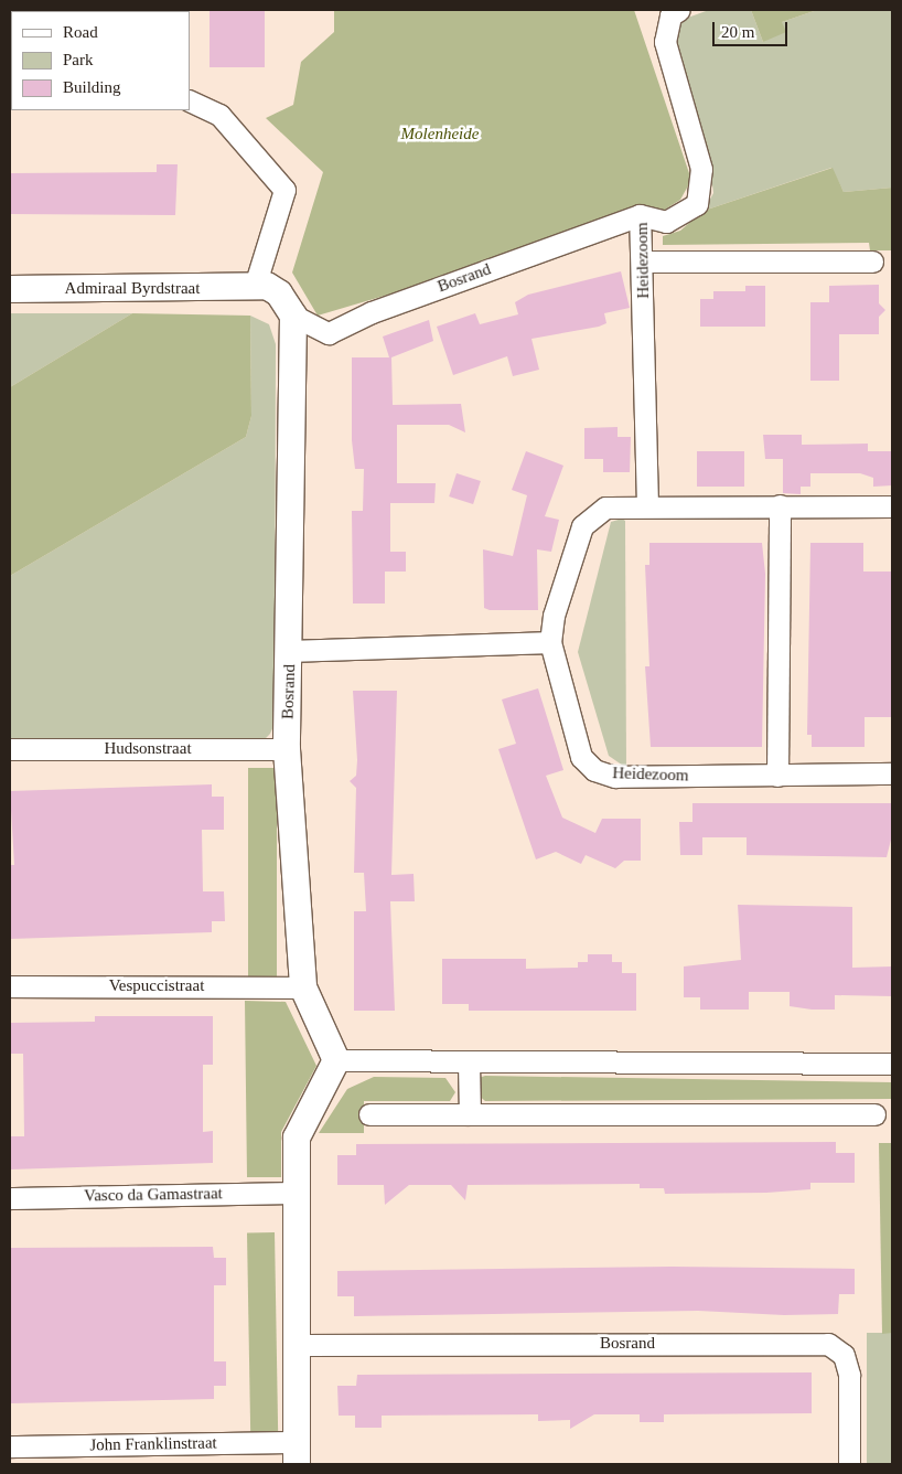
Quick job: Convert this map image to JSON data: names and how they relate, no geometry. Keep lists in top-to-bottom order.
{
  "streets": {
    "street": [
      "Heidezoom",
      "Bosrand",
      "Admiraal Byrdstraat",
      "Hudsonstraat",
      "Vespuccistraat",
      "Vasco da Gamastraat",
      "John Franklinstraat"
    ]
  },
  "crossings": [
    ["Heidezoom", "Bosrand"],
    ["Bosrand", "Admiraal Byrdstraat"],
    ["Bosrand", "Hudsonstraat"],
    ["Bosrand", "Vespuccistraat"]
  ],
  "parks": ["Molenheide"],
  "legend": ["Road", "Park", "Building"],
  "scale_bar": "20 m"
}
